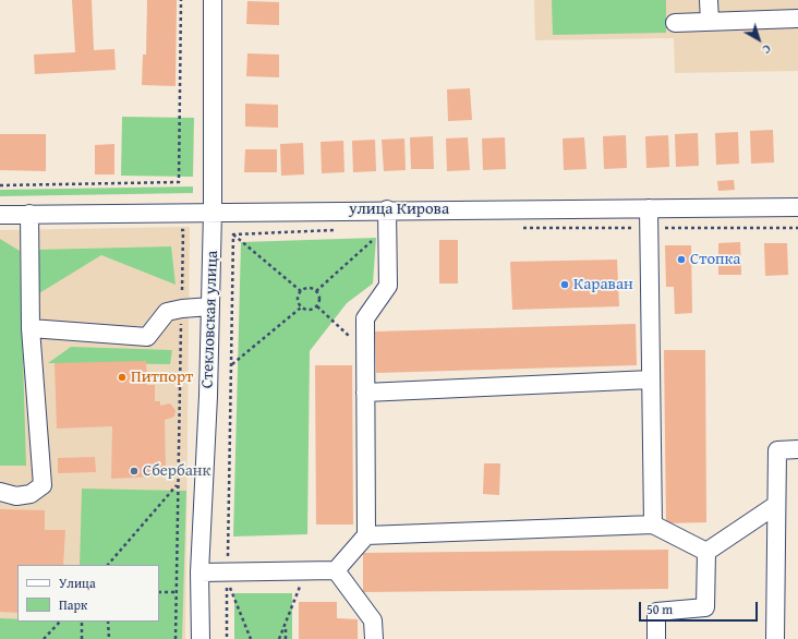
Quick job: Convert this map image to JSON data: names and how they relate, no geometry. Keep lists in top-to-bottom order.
{
  "streets": {
    "street": ["улица Кирова", "Стекловская улица"]
  },
  "crossings": [
    ["улица Кирова", "Стекловская улица"]
  ],
  "places": [
    "Стопка",
    "Караван",
    "Питпорт",
    "Сбербанк"
  ],
  "legend": ["Улица", "Парк"],
  "scale_bar": "50 m",
  "north": "bottom right"
}
